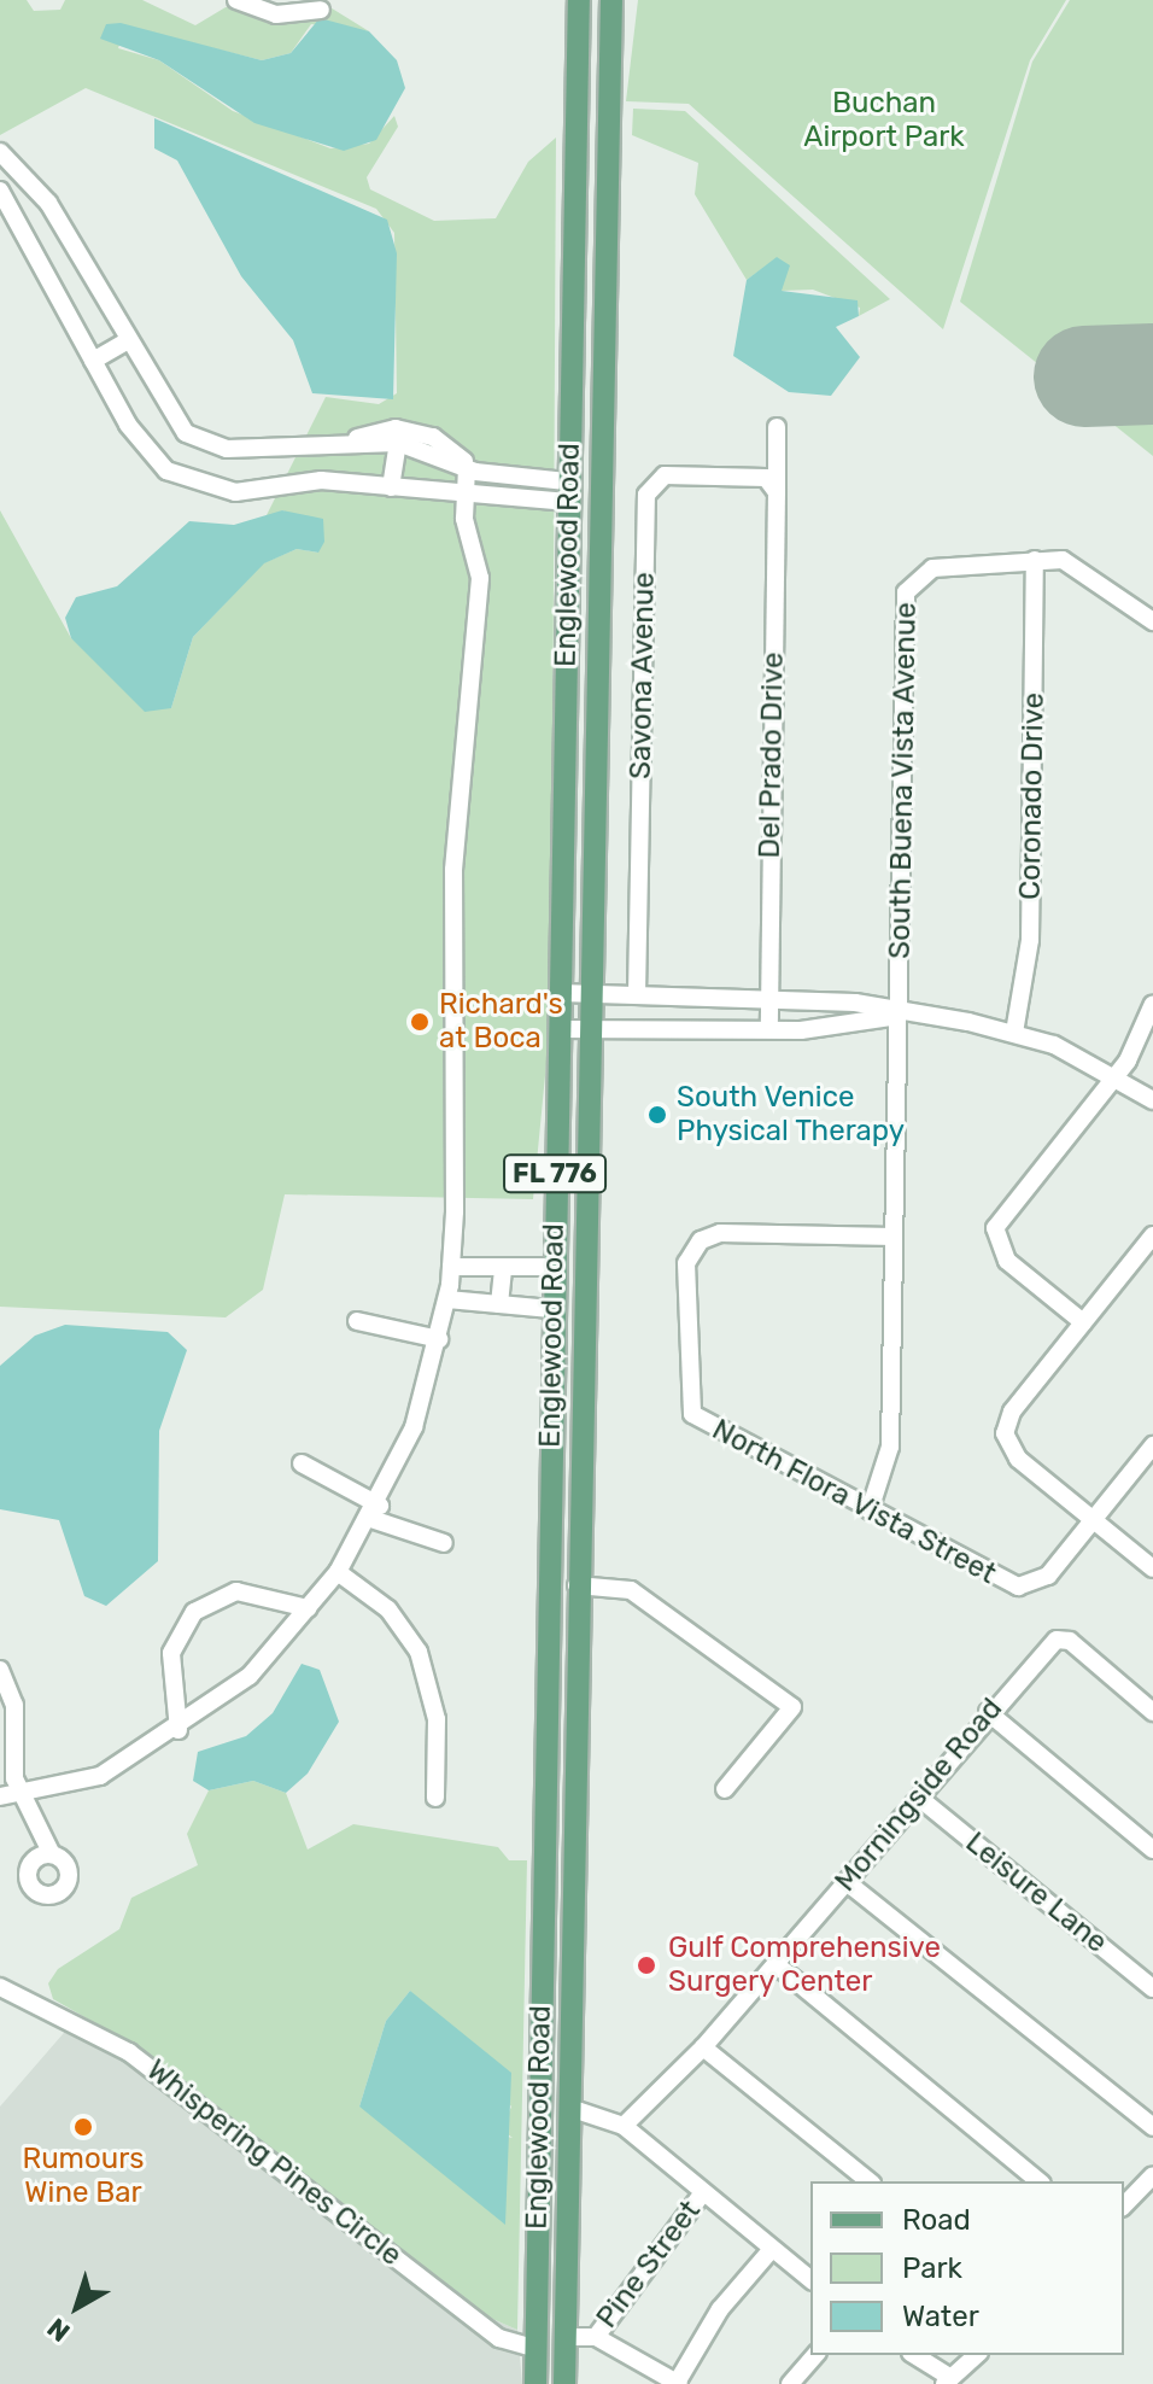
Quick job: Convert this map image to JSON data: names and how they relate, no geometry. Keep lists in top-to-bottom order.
{
  "streets": {
    "main road": ["Englewood Road", "FL 776"],
    "street": [
      "Savona Avenue",
      "Del Prado Drive",
      "South Buena Vista Avenue",
      "Coronado Drive",
      "North Flora Vista Street",
      "Morningside Road",
      "Leisure Lane",
      "Whispering Pines Circle",
      "Pine Street"
    ]
  },
  "crossings": [
    ["Englewood Road", "Whispering Pines Circle"],
    ["Savona Avenue", "Del Prado Drive"],
    ["South Buena Vista Avenue", "Coronado Drive"],
    ["South Buena Vista Avenue", "North Flora Vista Street"],
    ["Morningside Road", "Leisure Lane"]
  ],
  "parks": ["Buchan Airport Park"],
  "places": [
    "Richard's at Boca",
    "South Venice Physical Therapy",
    "Gulf Comprehensive Surgery Center",
    "Rumours Wine Bar"
  ],
  "legend": ["Road", "Park", "Water"],
  "north": "bottom left"
}
